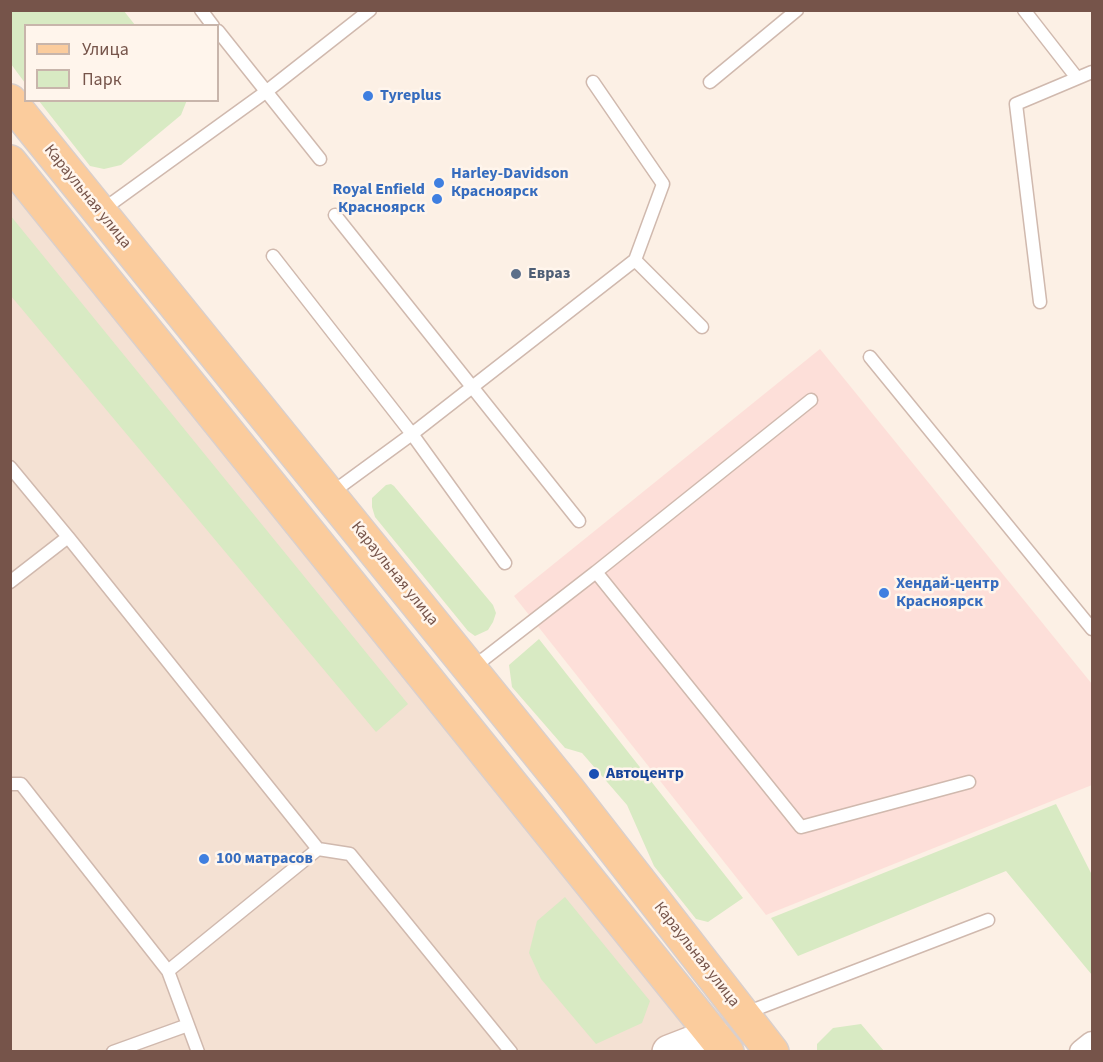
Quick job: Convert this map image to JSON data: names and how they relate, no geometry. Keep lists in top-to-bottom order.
{
  "streets": {
    "main road": ["Караульная улица"]
  },
  "places": [
    "Tyreplus",
    "Harley-Davidson Красноярск",
    "Royal Enfield Красноярск",
    "Евраз",
    "Хендай-центр Красноярск",
    "Автоцентр",
    "100 матрасов"
  ],
  "legend": ["Улица", "Парк"]
}
